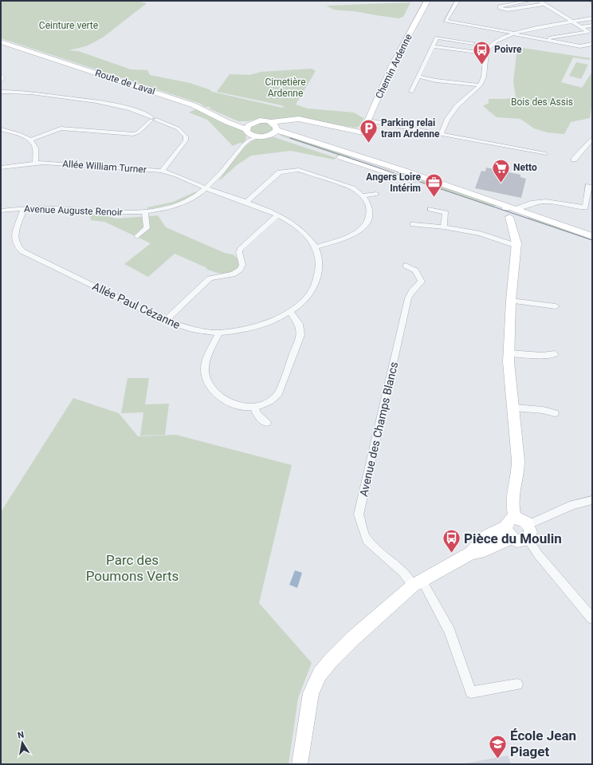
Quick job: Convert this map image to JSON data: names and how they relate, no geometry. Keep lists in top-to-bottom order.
{
  "streets": {
    "street": [
      "Chemin Ardenne",
      "Route de Laval",
      "Allée William Turner",
      "Avenue Auguste Renoir",
      "Allée Paul Cézanne",
      "Avenue des Champs Blancs"
    ]
  },
  "crossings": [
    ["Route de Laval", "Avenue Auguste Renoir"],
    ["Allée William Turner", "Avenue Auguste Renoir"],
    ["Allée William Turner", "Allée Paul Cézanne"],
    ["Avenue Auguste Renoir", "Allée Paul Cézanne"]
  ],
  "parks": [
    "Ceinture verte",
    "Cimetière Ardenne",
    "Bois des Assis",
    "Parc des Poumons Verts"
  ],
  "places": {
    "bus stop": ["Poivre", "Pièce du Moulin"],
    "parking": ["Parking relai tram Ardenne"],
    "supermarket": ["Netto"],
    "office": ["Angers Loire Intérim"],
    "school or university": ["École Jean Piaget"]
  },
  "north": "top"
}
